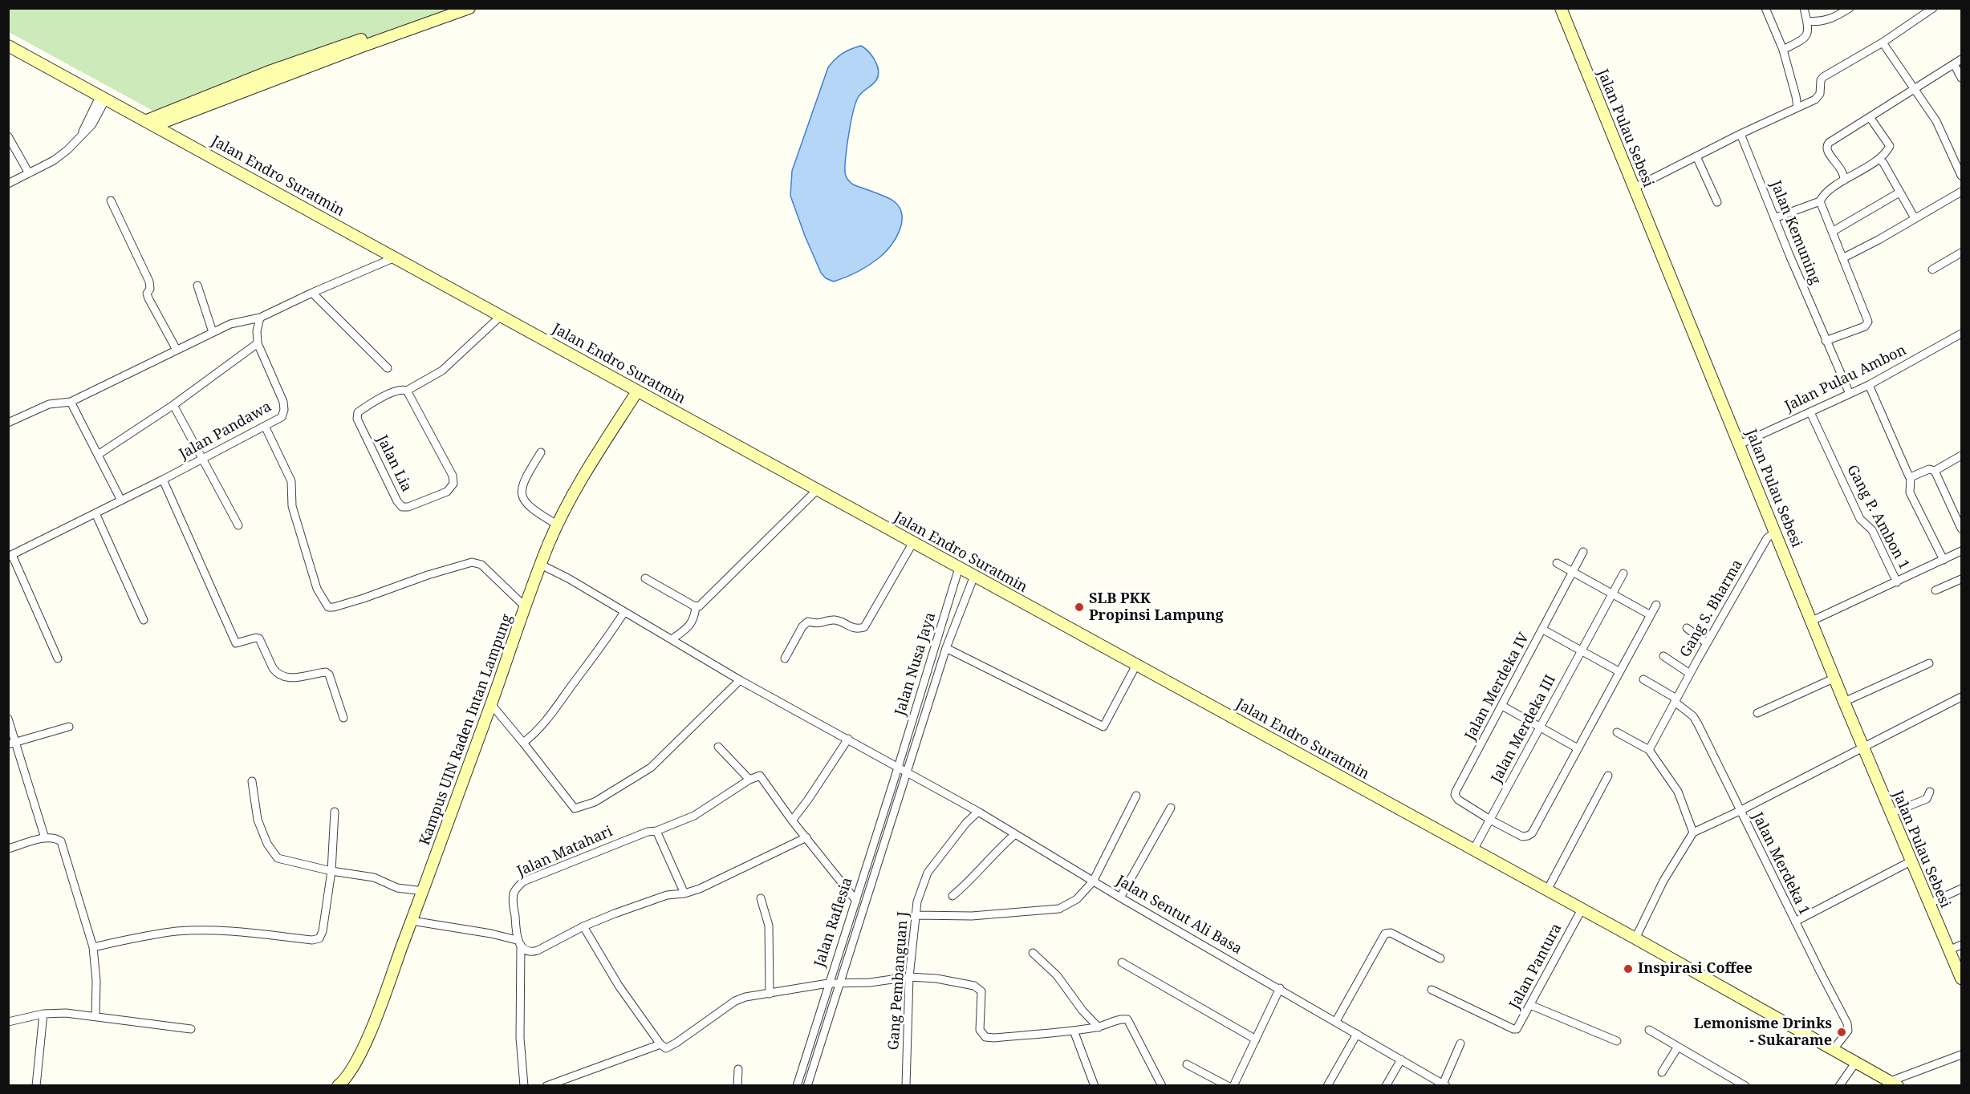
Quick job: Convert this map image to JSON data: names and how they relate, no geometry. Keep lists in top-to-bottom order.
{
  "streets": {
    "street": [
      "Jalan Pulau Sebesi",
      "Jalan Endro Suratmin",
      "Jalan Kemuning",
      "Jalan Pulau Ambon",
      "Jalan Pandawa",
      "Jalan Lia",
      "Gang P. Ambon 1",
      "Gang S. Bharma",
      "Jalan Nusa Jaya",
      "Jalan Merdeka IV",
      "Jalan Merdeka III",
      "Kampus UIN Raden Intan Lampung",
      "Jalan Matahari",
      "Jalan Merdeka 1",
      "Jalan Sentut Ali Basa",
      "Jalan Raflesia",
      "Jalan Pantura",
      "Gang Pembanguan J"
    ]
  },
  "crossings": [
    ["Jalan Pulau Sebesi", "Jalan Pulau Ambon"],
    ["Jalan Pulau Sebesi", "Gang S. Bharma"],
    ["Jalan Pulau Sebesi", "Jalan Merdeka 1"],
    ["Jalan Endro Suratmin", "Jalan Lia"],
    ["Jalan Endro Suratmin", "Jalan Nusa Jaya"],
    ["Jalan Endro Suratmin", "Jalan Merdeka III"],
    ["Jalan Endro Suratmin", "Kampus UIN Raden Intan Lampung"],
    ["Jalan Endro Suratmin", "Jalan Merdeka 1"],
    ["Jalan Endro Suratmin", "Jalan Pantura"],
    ["Jalan Kemuning", "Jalan Pulau Ambon"],
    ["Jalan Pulau Ambon", "Gang P. Ambon 1"],
    ["Jalan Nusa Jaya", "Jalan Sentut Ali Basa"],
    ["Jalan Nusa Jaya", "Jalan Raflesia"],
    ["Jalan Merdeka IV", "Jalan Merdeka III"],
    ["Kampus UIN Raden Intan Lampung", "Jalan Sentut Ali Basa"],
    ["Jalan Sentut Ali Basa", "Jalan Raflesia"],
    ["Jalan Sentut Ali Basa", "Gang Pembanguan J"]
  ],
  "places": ["SLB PKK Propinsi Lampung", "Inspirasi Coffee", "Lemonisme Drinks - Sukarame"]
}
